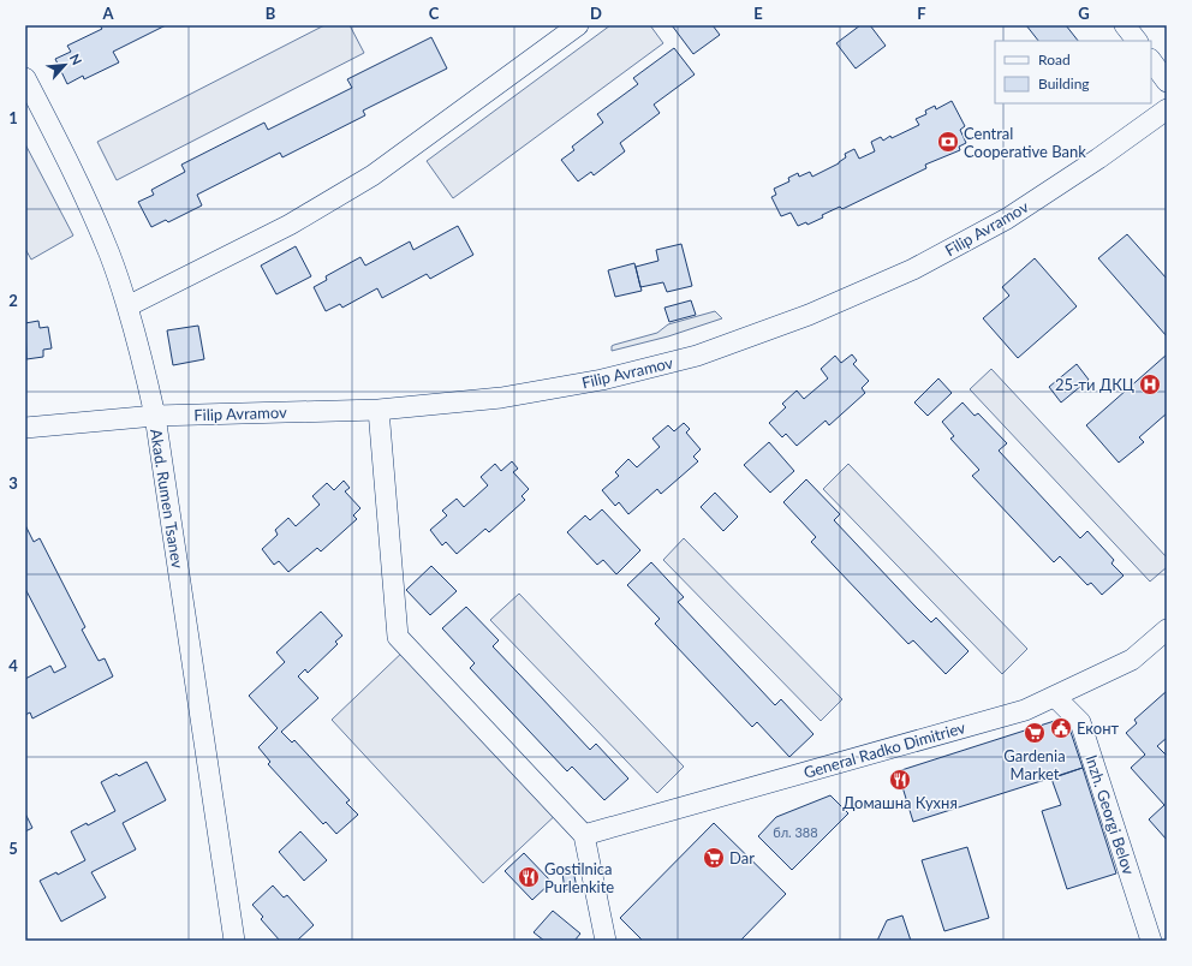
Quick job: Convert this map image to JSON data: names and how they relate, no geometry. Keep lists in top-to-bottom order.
{
  "streets": {
    "street": [
      "Filip Avramov",
      "Akad. Rumen Tsanev",
      "General Radko Dimitriev",
      "Inzh. Georgi Belov"
    ]
  },
  "crossings": [
    ["Filip Avramov", "Akad. Rumen Tsanev"],
    ["General Radko Dimitriev", "Inzh. Georgi Belov"]
  ],
  "places": {
    "bank": ["Central Cooperative Bank"],
    "hospital": ["25-ти ДКЦ"],
    "public building": ["Еконт"],
    "supermarket": ["Gardenia Market", "Dar"],
    "restaurant": ["Домашна Кухня", "Gostilnica Purlenkite"]
  },
  "house_numbers": ["бл. 388"],
  "legend": ["Road", "Building"],
  "north": "top right",
  "grid": {
    "columns": [
      "A",
      "B",
      "C",
      "D",
      "E",
      "F",
      "G"
    ],
    "rows": [
      "1",
      "2",
      "3",
      "4",
      "5"
    ]
  }
}
